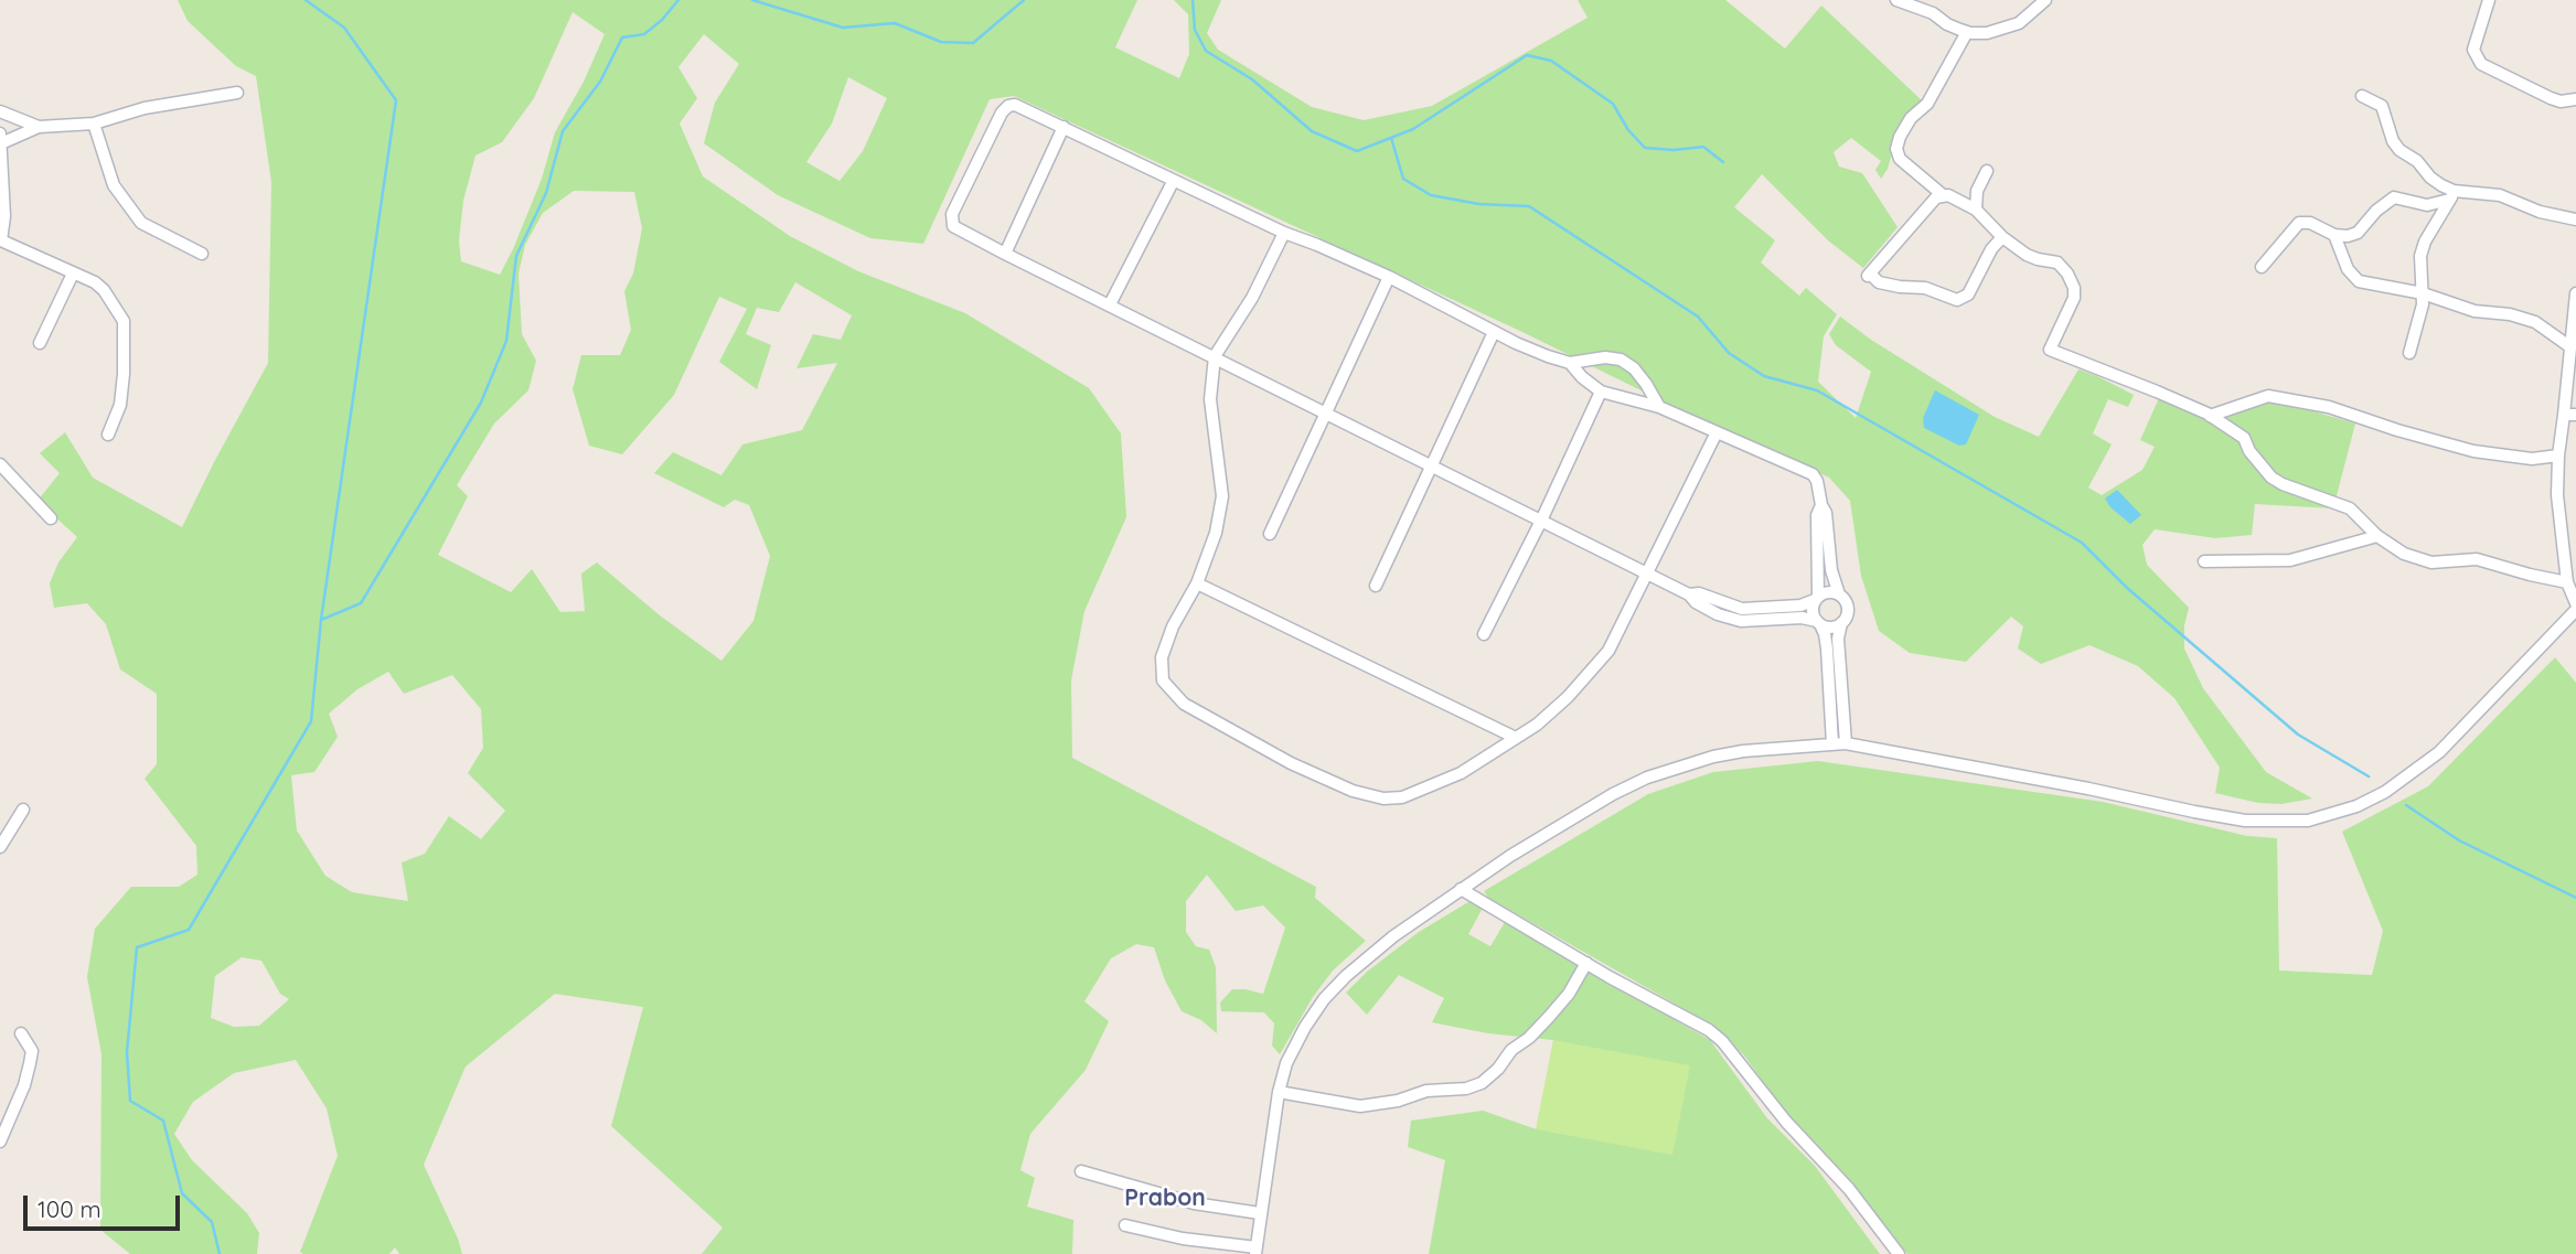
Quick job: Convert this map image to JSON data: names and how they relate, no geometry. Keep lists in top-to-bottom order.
{
  "districts": ["Prabon"],
  "scale_bar": "100 m"
}
